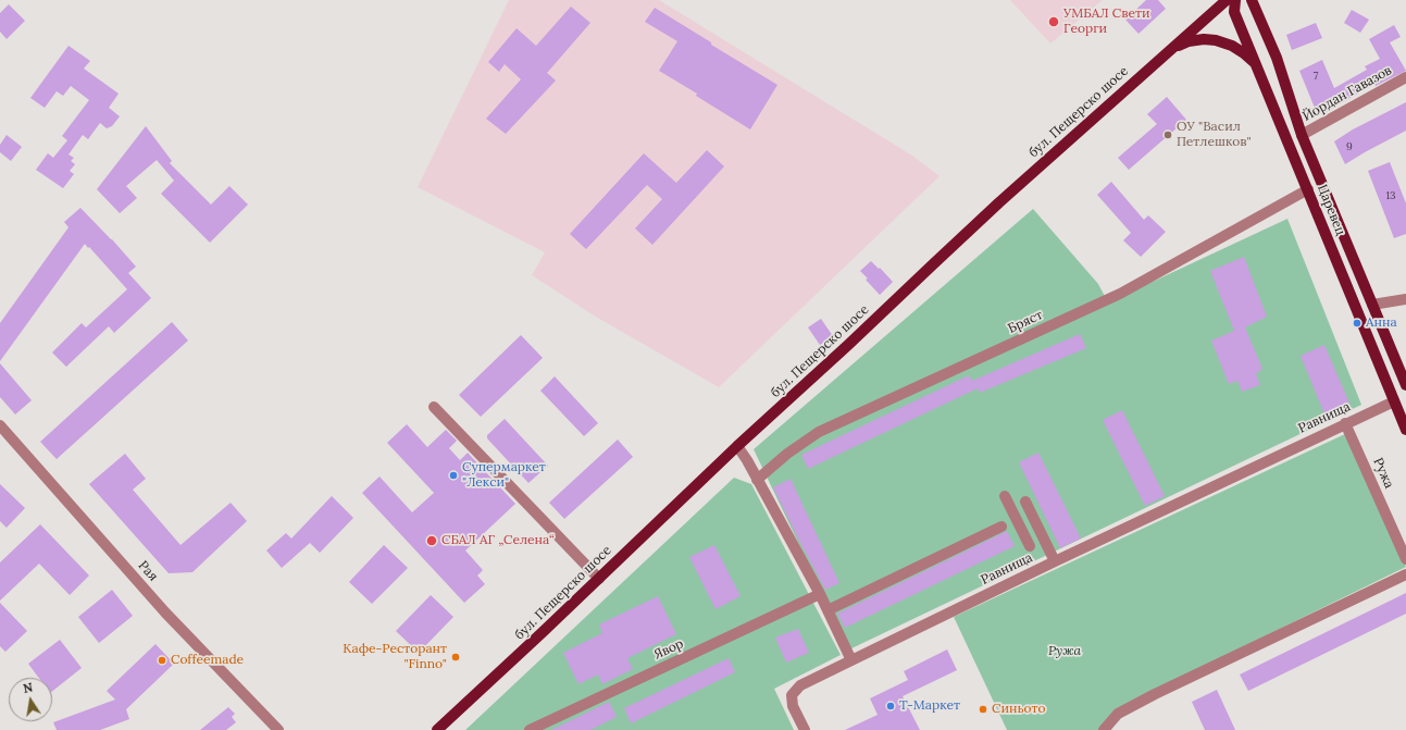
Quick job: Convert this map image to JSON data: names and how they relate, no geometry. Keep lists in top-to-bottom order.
{
  "streets": {
    "main road": ["бул. Пещерско шосе", "Царевец"],
    "street": [
      "Йордан Гавазов",
      "Бряст",
      "Равнища",
      "Ружа",
      "Рая",
      "Явор"
    ]
  },
  "crossings": [
    ["Йордан Гавазов", "Царевец"],
    ["Царевец", "Бряст"],
    ["Царевец", "Равнища"],
    ["Равнища", "Ружа"]
  ],
  "parks": ["Ружа"],
  "places": [
    "УМБАЛ Свети Георги",
    "ОУ \"Васил Петлешков\"",
    "Анна",
    "Супермаркет \"Лекси\"",
    "СБАЛ АГ „Селена“",
    "Кафе-Ресторант \"Finno\"",
    "Coffeemade",
    "Т-Маркет",
    "Синьото"
  ],
  "house_numbers": ["7", "9", "13"],
  "north": "top"
}
